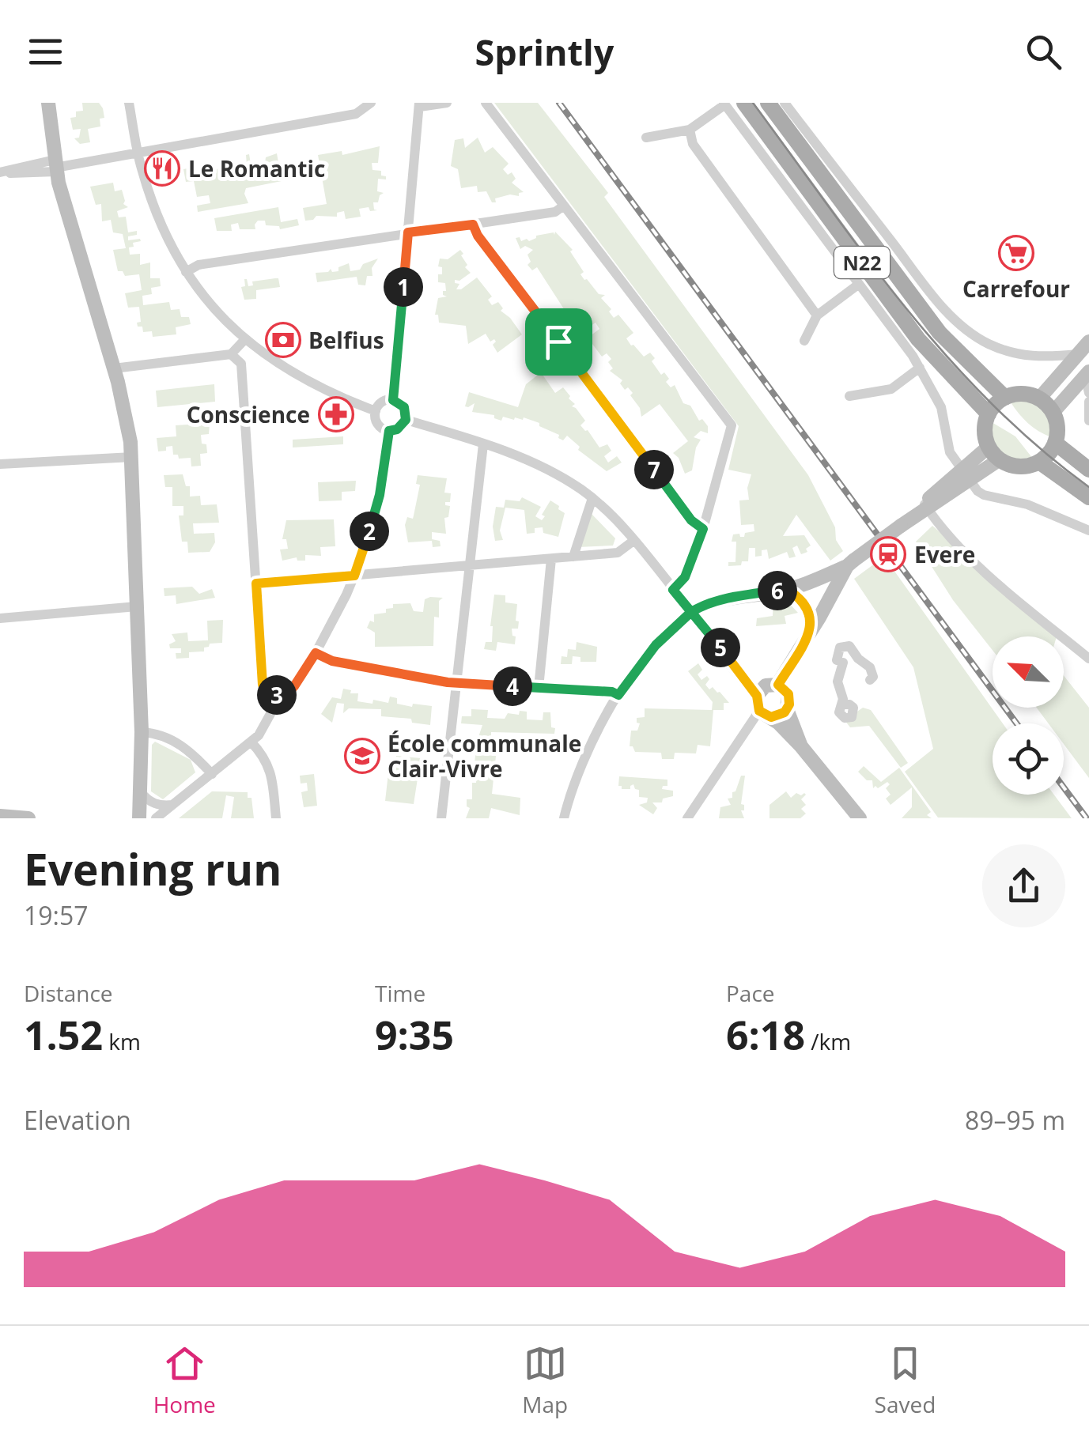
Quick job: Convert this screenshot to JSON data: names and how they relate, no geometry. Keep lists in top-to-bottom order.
{
  "streets": {
    "main road": ["N22"]
  },
  "places": {
    "restaurant": ["Le Romantic"],
    "supermarket": ["Carrefour"],
    "bank": ["Belfius"],
    "pharmacy": ["Conscience"],
    "station": ["Evere"],
    "school or university": ["École communale Clair-Vivre"]
  },
  "north": "top left",
  "page": {
    "header": "Sprintly",
    "pins": [
      "1",
      "7",
      "2",
      "6",
      "5",
      "4",
      "3"
    ],
    "heading": ["Evening run", "19:57"],
    "stats": [
      ["Distance", "1.52 km"],
      ["Time", "9:35"],
      ["Pace", "6:18 /km"]
    ],
    "chart": ["Elevation", "89–95 m"],
    "tabs": ["Home", "Map", "Saved"]
  }
}
